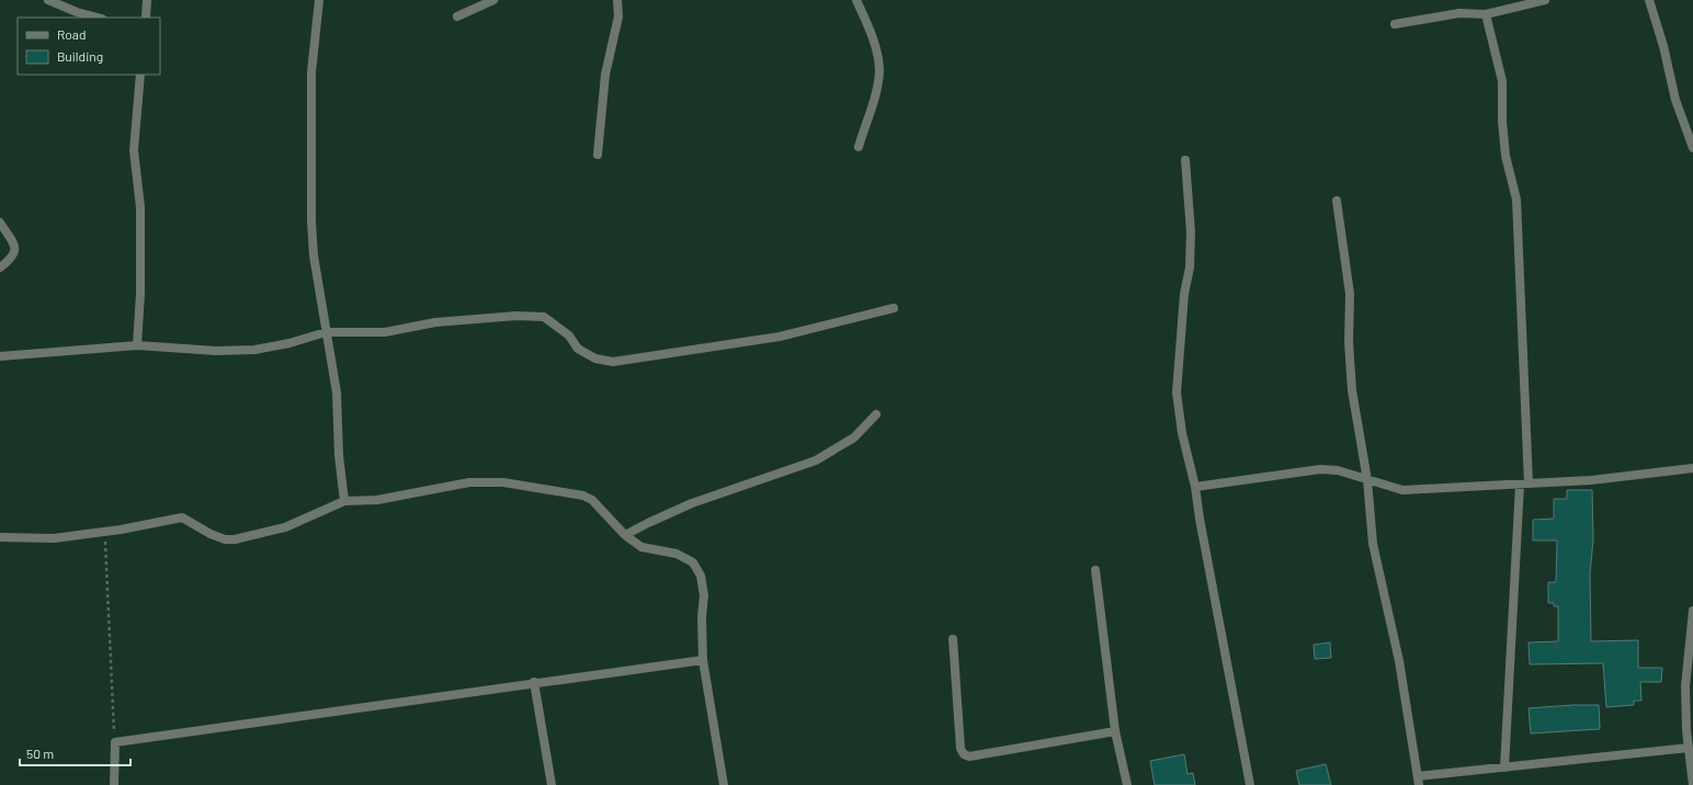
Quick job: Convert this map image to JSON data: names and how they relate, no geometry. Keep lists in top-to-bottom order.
{
  "legend": ["Road", "Building"],
  "scale_bar": "50 m"
}
